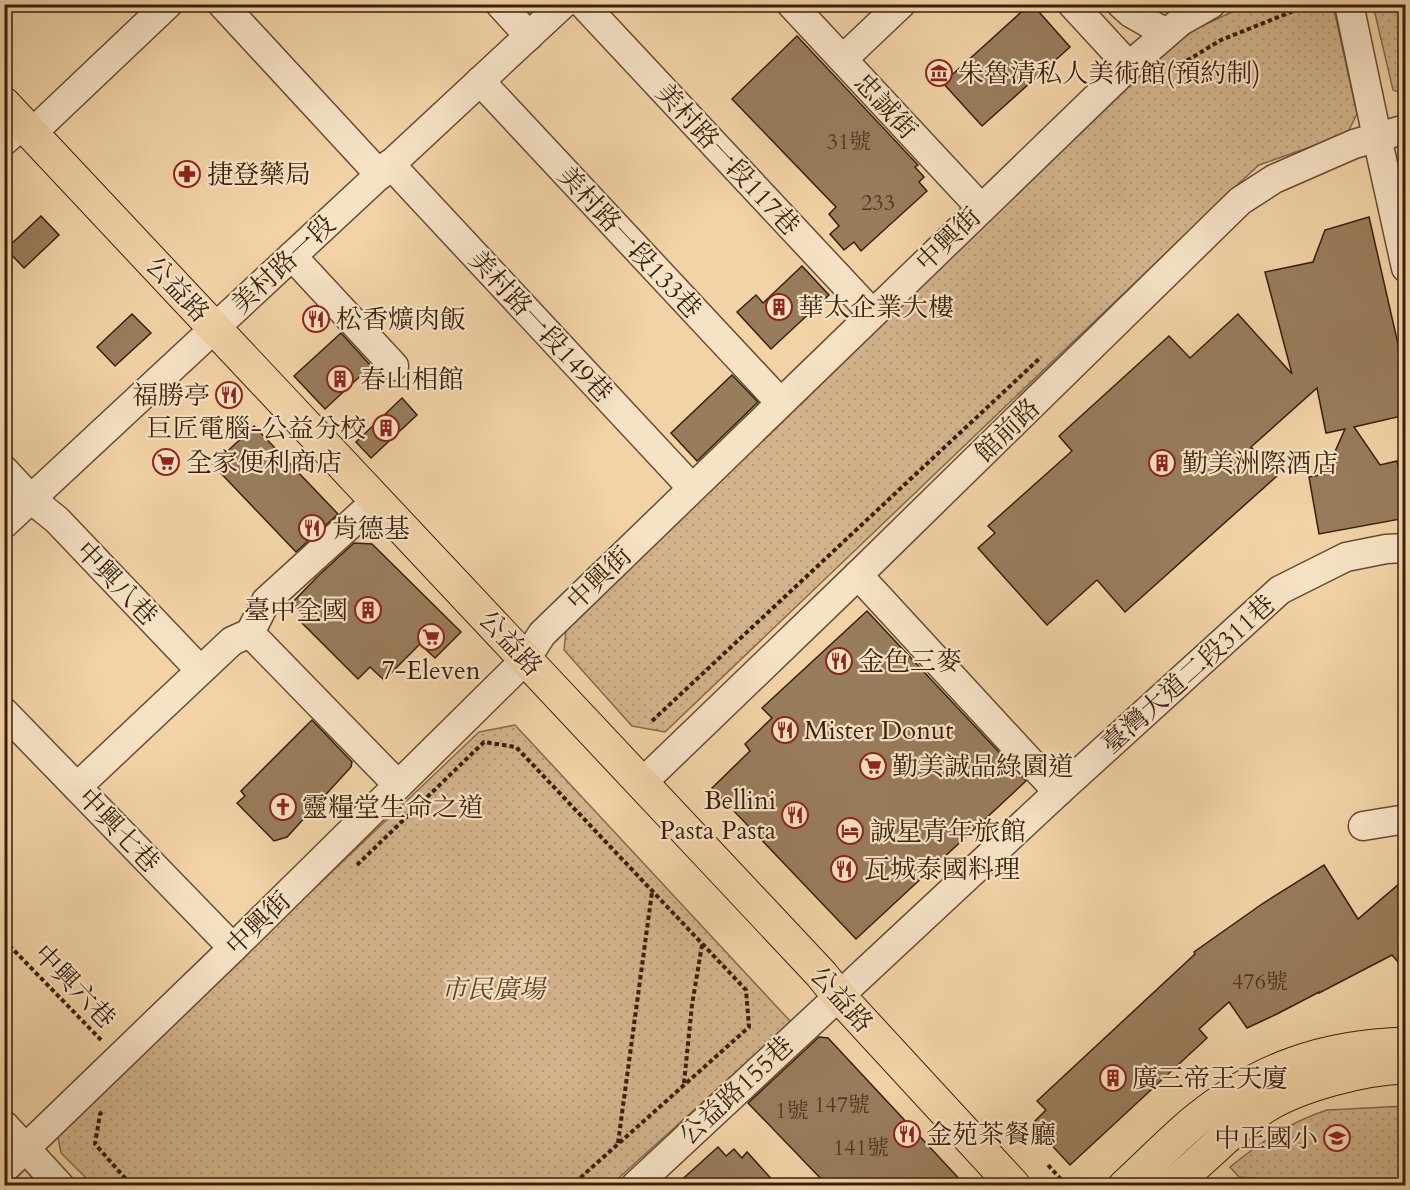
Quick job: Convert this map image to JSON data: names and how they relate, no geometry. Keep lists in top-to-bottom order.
{
  "streets": {
    "main road": ["公益路"],
    "street": [
      "忠誠街",
      "美村路一段117巷",
      "中興街",
      "美村路一段133巷",
      "美村路一段",
      "美村路一段149巷",
      "館前路",
      "中興八巷",
      "臺灣大道二段311巷",
      "中興七巷",
      "公益路155巷"
    ],
    "path": ["中興六巷"]
  },
  "crossings": [
    ["忠誠街", "中興街"],
    ["美村路一段117巷", "中興街"],
    ["中興街", "美村路一段133巷"],
    ["中興街", "公益路"],
    ["中興街", "美村路一段149巷"],
    ["中興街", "中興七巷"],
    ["中興街", "中興六巷"],
    ["美村路一段133巷", "美村路一段"],
    ["美村路一段", "公益路"],
    ["美村路一段", "美村路一段149巷"],
    ["美村路一段", "中興八巷"],
    ["公益路", "館前路"],
    ["公益路", "臺灣大道二段311巷"],
    ["公益路", "公益路155巷"],
    ["臺灣大道二段311巷", "公益路155巷"]
  ],
  "parks": ["市民廣場"],
  "places": {
    "museum": ["朱魯清私人美術館(預約制)"],
    "pharmacy": ["捷登藥局"],
    "building": [
      "華太企業大樓",
      "春山相館",
      "巨匠電腦-公益分校",
      "勤美洲際酒店",
      "臺中全國",
      "廣三帝王天廈"
    ],
    "restaurant": [
      "松香爌肉飯",
      "福勝亭",
      "肯德基",
      "金色三麥",
      "Mister Donut",
      "Bellini Pasta Pasta",
      "瓦城泰國料理",
      "金苑茶餐廳"
    ],
    "supermarket": ["全家便利商店", "7-Eleven", "勤美誠品綠園道"],
    "church": ["靈糧堂生命之道"],
    "hotel": ["誠星青年旅館"],
    "school or university": ["中正國小"]
  },
  "house_numbers": [
    "31號",
    "233",
    "476號",
    "147號",
    "1號",
    "141號"
  ]
}
